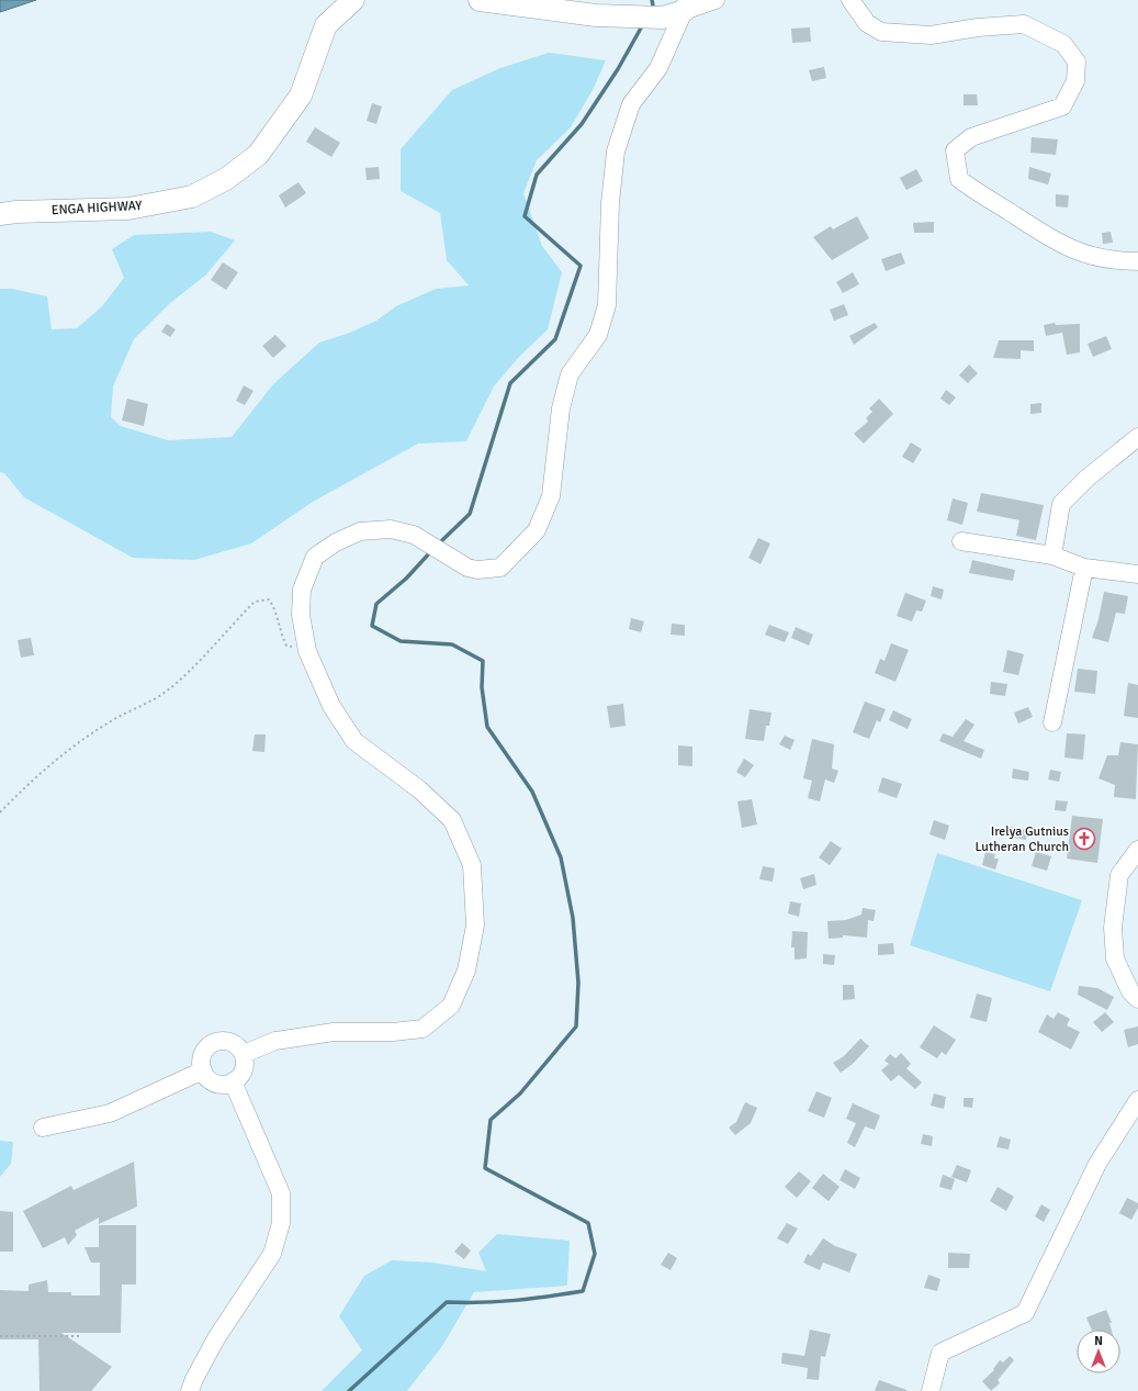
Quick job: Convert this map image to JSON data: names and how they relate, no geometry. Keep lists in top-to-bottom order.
{
  "streets": {
    "main road": ["ENGA HIGHWAY"]
  },
  "places": {
    "church": ["Irelya Gutnius Lutheran Church"]
  },
  "north": "top"
}
